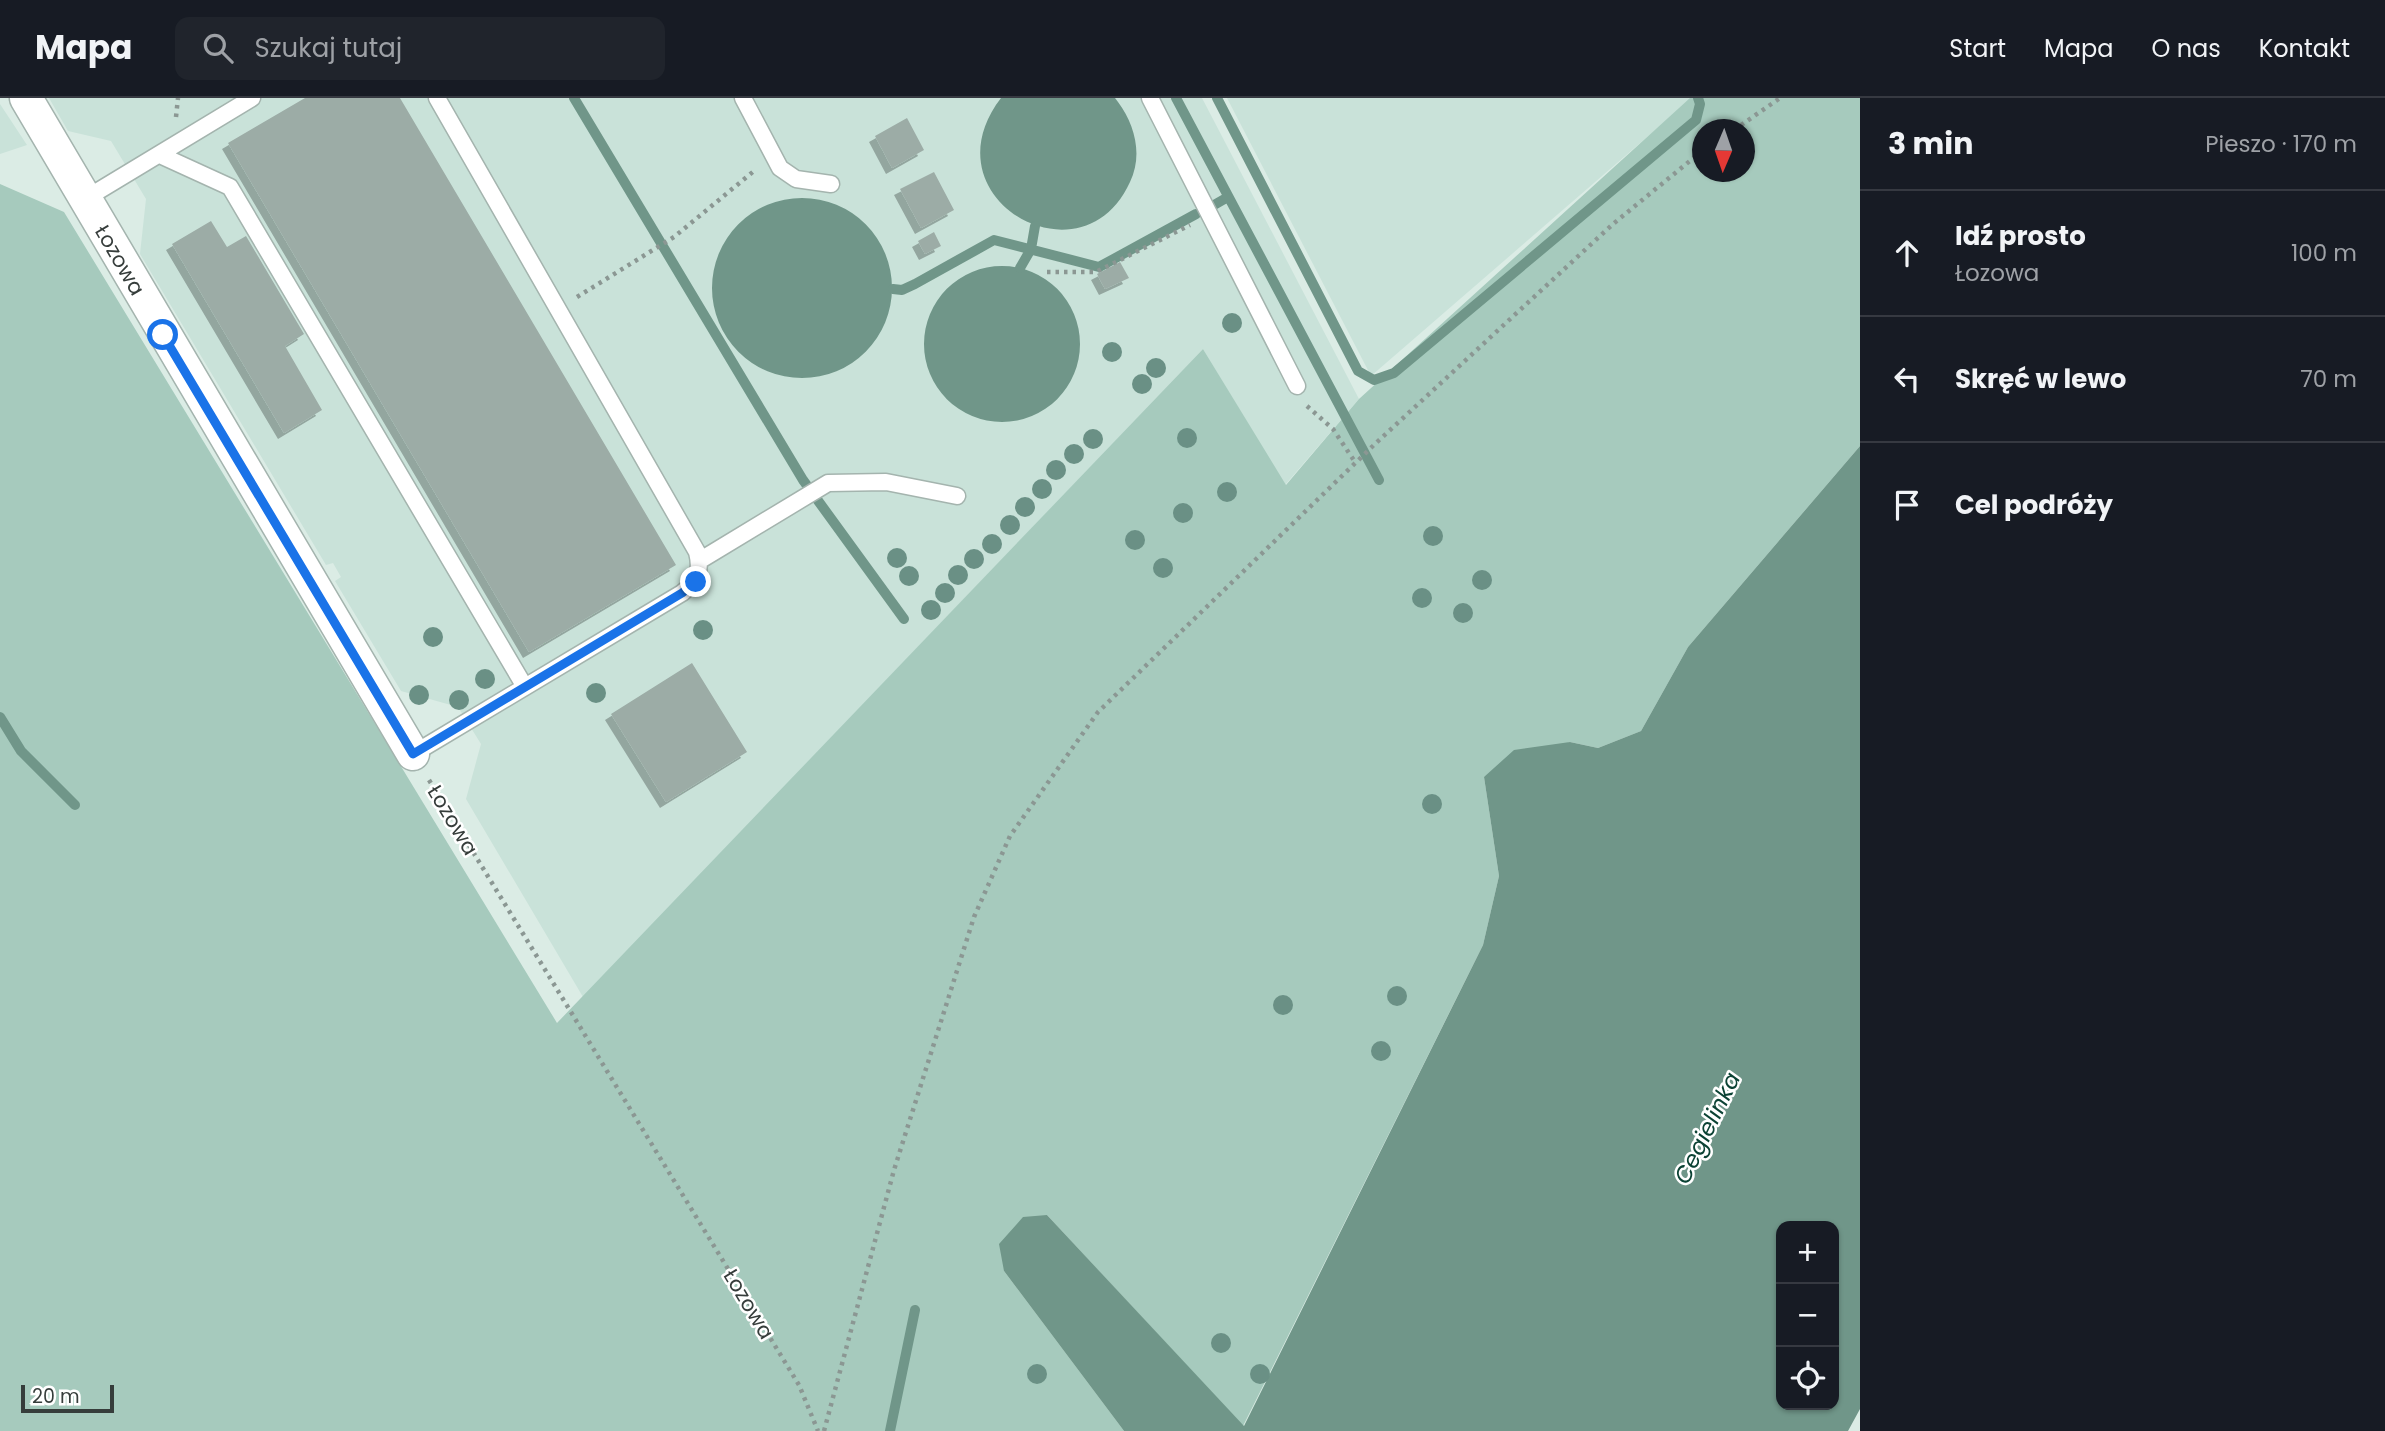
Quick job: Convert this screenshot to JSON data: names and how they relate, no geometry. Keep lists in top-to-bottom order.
{
  "streets": {
    "street": ["Łozowa"]
  },
  "water": ["Cegielinka"],
  "scale_bar": "20 m",
  "north": "bottom",
  "page": {
    "header": "Mapa",
    "search": "Szukaj tutaj",
    "nav": [
      "Start",
      "Mapa",
      "O nas",
      "Kontakt"
    ],
    "heading": ["3 min", "Pieszo · 170 m"],
    "list": [
      ["Idź prosto", "Łozowa", "100 m"],
      ["Skręć w lewo", "70 m"],
      "Cel podróży"
    ],
    "map_buttons": ["+", "−"],
    "scale": "20 m"
  }
}
